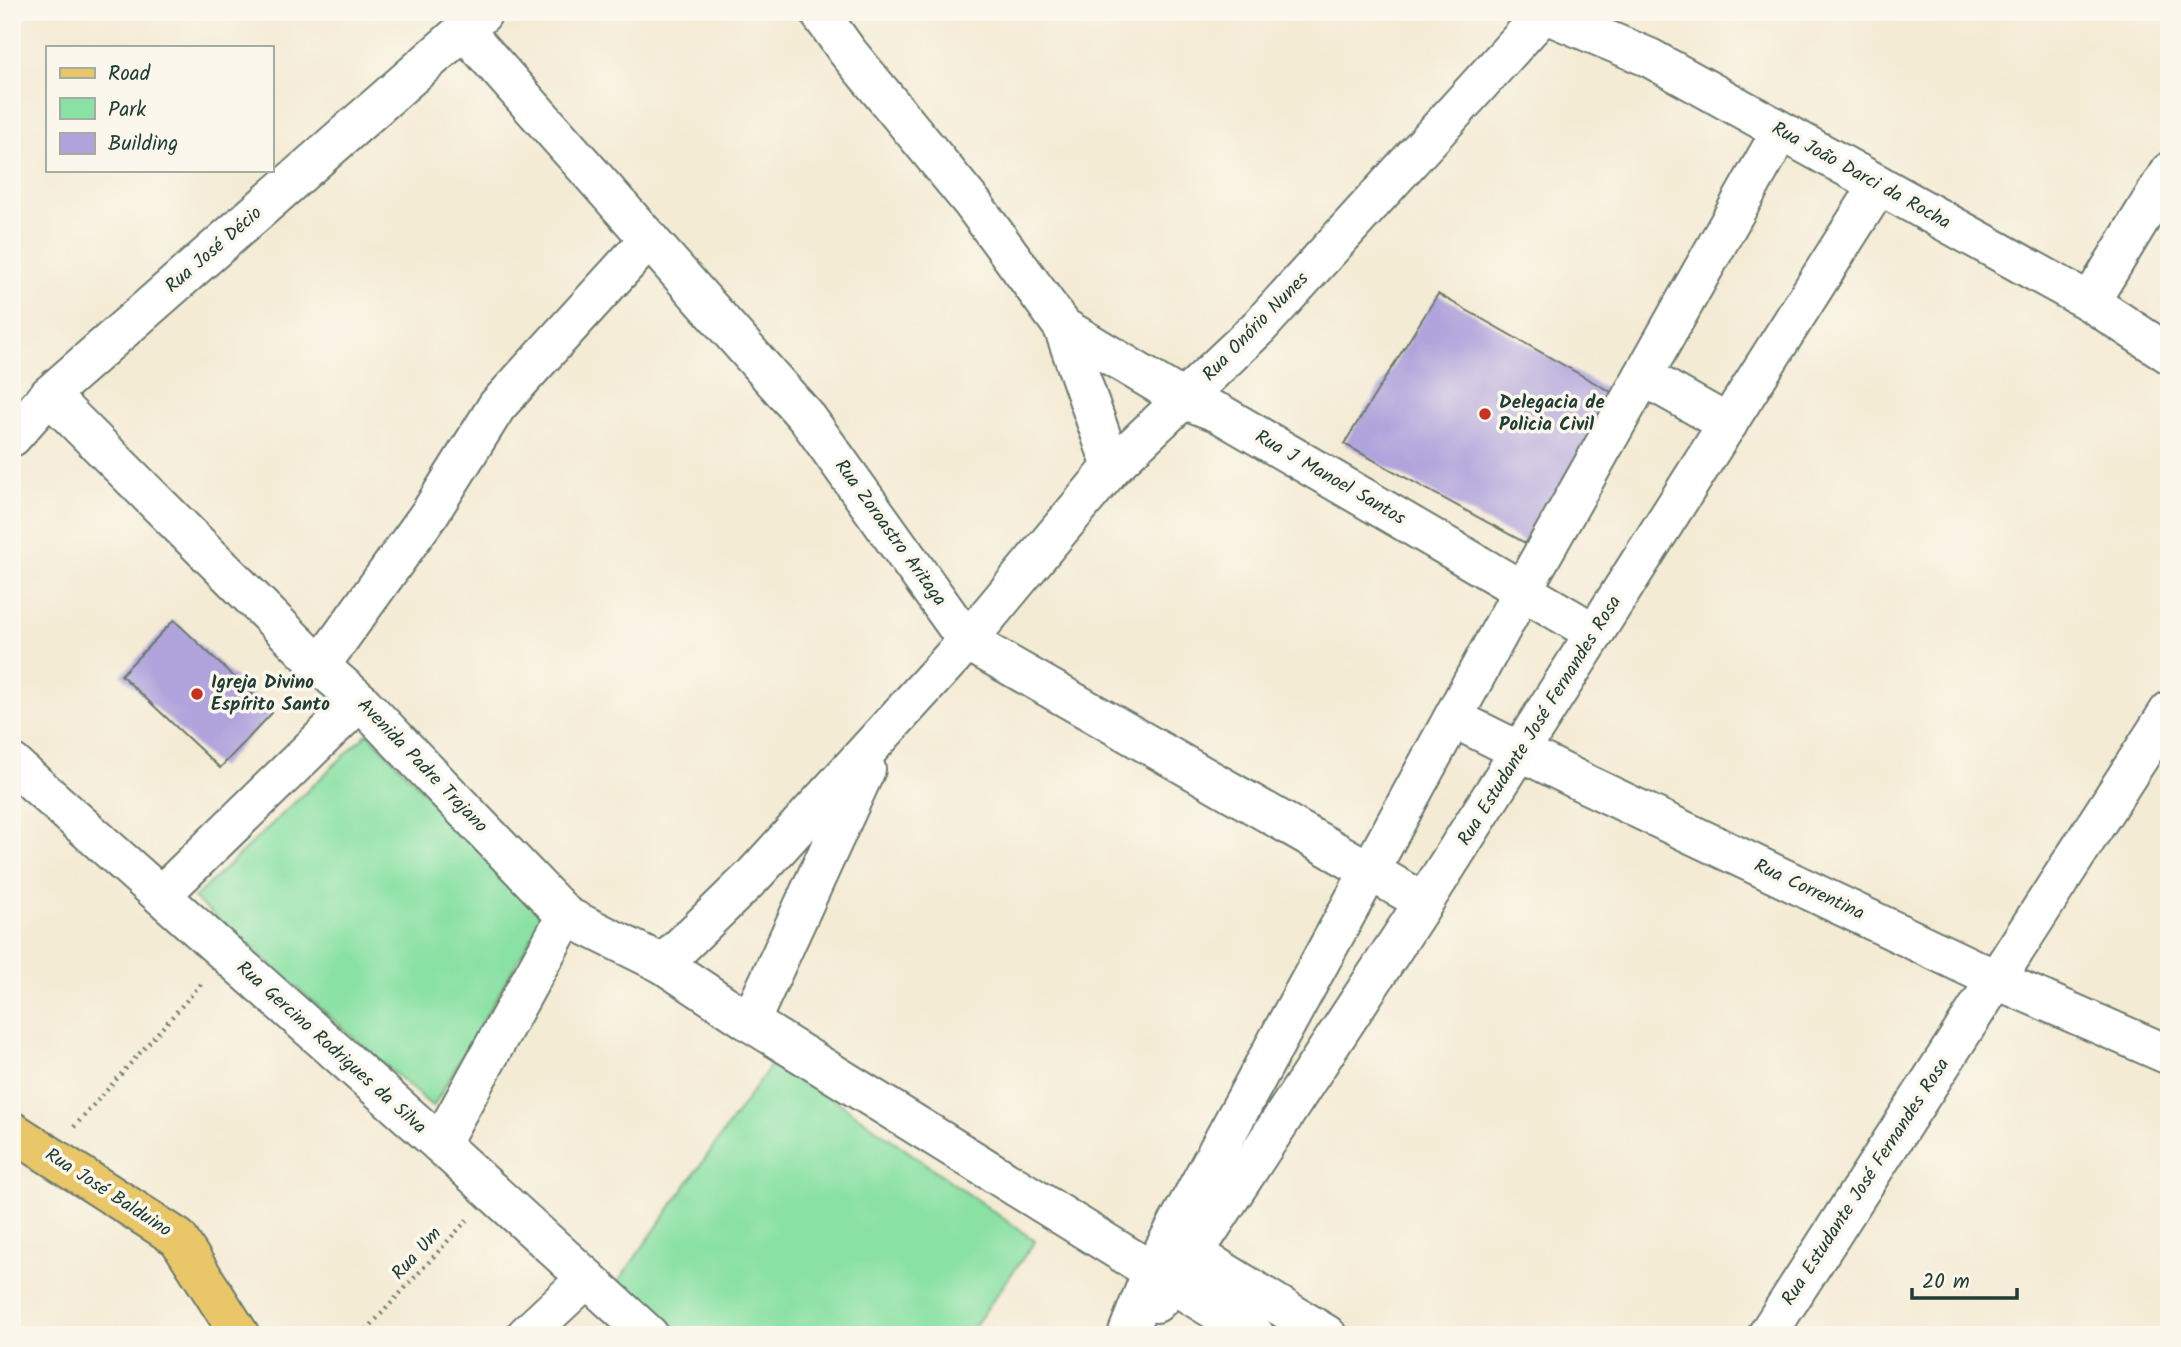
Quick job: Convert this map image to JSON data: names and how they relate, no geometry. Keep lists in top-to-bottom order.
{
  "streets": {
    "main road": ["Rua José Balduino"],
    "street": [
      "Rua João Darci da Rocha",
      "Rua José Décio",
      "Rua Onório Nunes",
      "Rua J Manoel Santos",
      "Rua Zoroastro Aritaga",
      "Rua Estudante José Fernandes Rosa",
      "Avenida Padre Trajano",
      "Rua Correntina",
      "Rua Gercino Rodrigues da Silva"
    ],
    "path": ["Rua Um"]
  },
  "crossings": [
    ["Rua João Darci da Rocha", "Rua Onório Nunes"],
    ["Rua João Darci da Rocha", "Rua Estudante José Fernandes Rosa"],
    ["Rua José Décio", "Rua Zoroastro Aritaga"],
    ["Rua José Décio", "Avenida Padre Trajano"],
    ["Rua Onório Nunes", "Rua J Manoel Santos"],
    ["Rua Onório Nunes", "Rua Zoroastro Aritaga"],
    ["Rua Onório Nunes", "Avenida Padre Trajano"],
    ["Rua J Manoel Santos", "Rua Estudante José Fernandes Rosa"],
    ["Rua Zoroastro Aritaga", "Rua Estudante José Fernandes Rosa"],
    ["Rua Estudante José Fernandes Rosa", "Avenida Padre Trajano"],
    ["Rua Estudante José Fernandes Rosa", "Rua Correntina"],
    ["Rua Gercino Rodrigues da Silva", "Rua Um"]
  ],
  "places": ["Delegacia de Policia Civil", "Igreja Divino Espírito Santo"],
  "legend": ["Road", "Park", "Building"],
  "scale_bar": "20 m"
}
